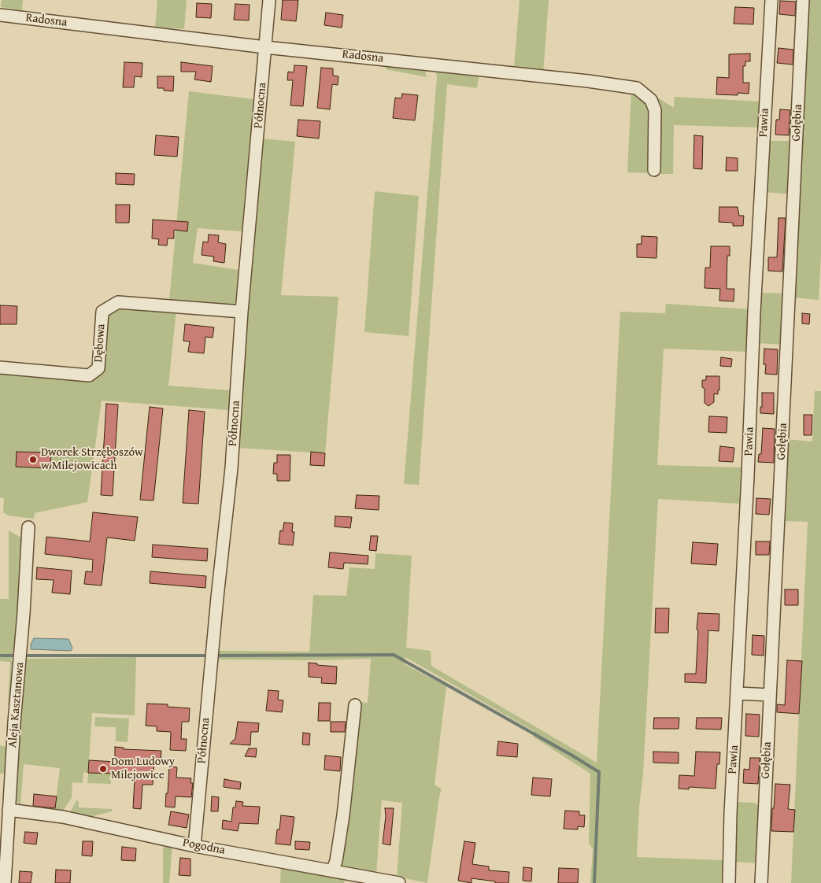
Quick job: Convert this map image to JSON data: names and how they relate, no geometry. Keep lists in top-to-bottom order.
{
  "streets": {
    "street": [
      "Radosna",
      "Północna",
      "Pawia",
      "Gołębia",
      "Dębowa",
      "Aleja Kasztanowa",
      "Pogodna"
    ]
  },
  "crossings": [
    ["Radosna", "Północna"],
    ["Północna", "Dębowa"],
    ["Północna", "Pogodna"],
    ["Aleja Kasztanowa", "Pogodna"]
  ],
  "places": ["Dworek Strzęboszów w Milejowicach", "Dom Ludowy Milejowice"]
}
